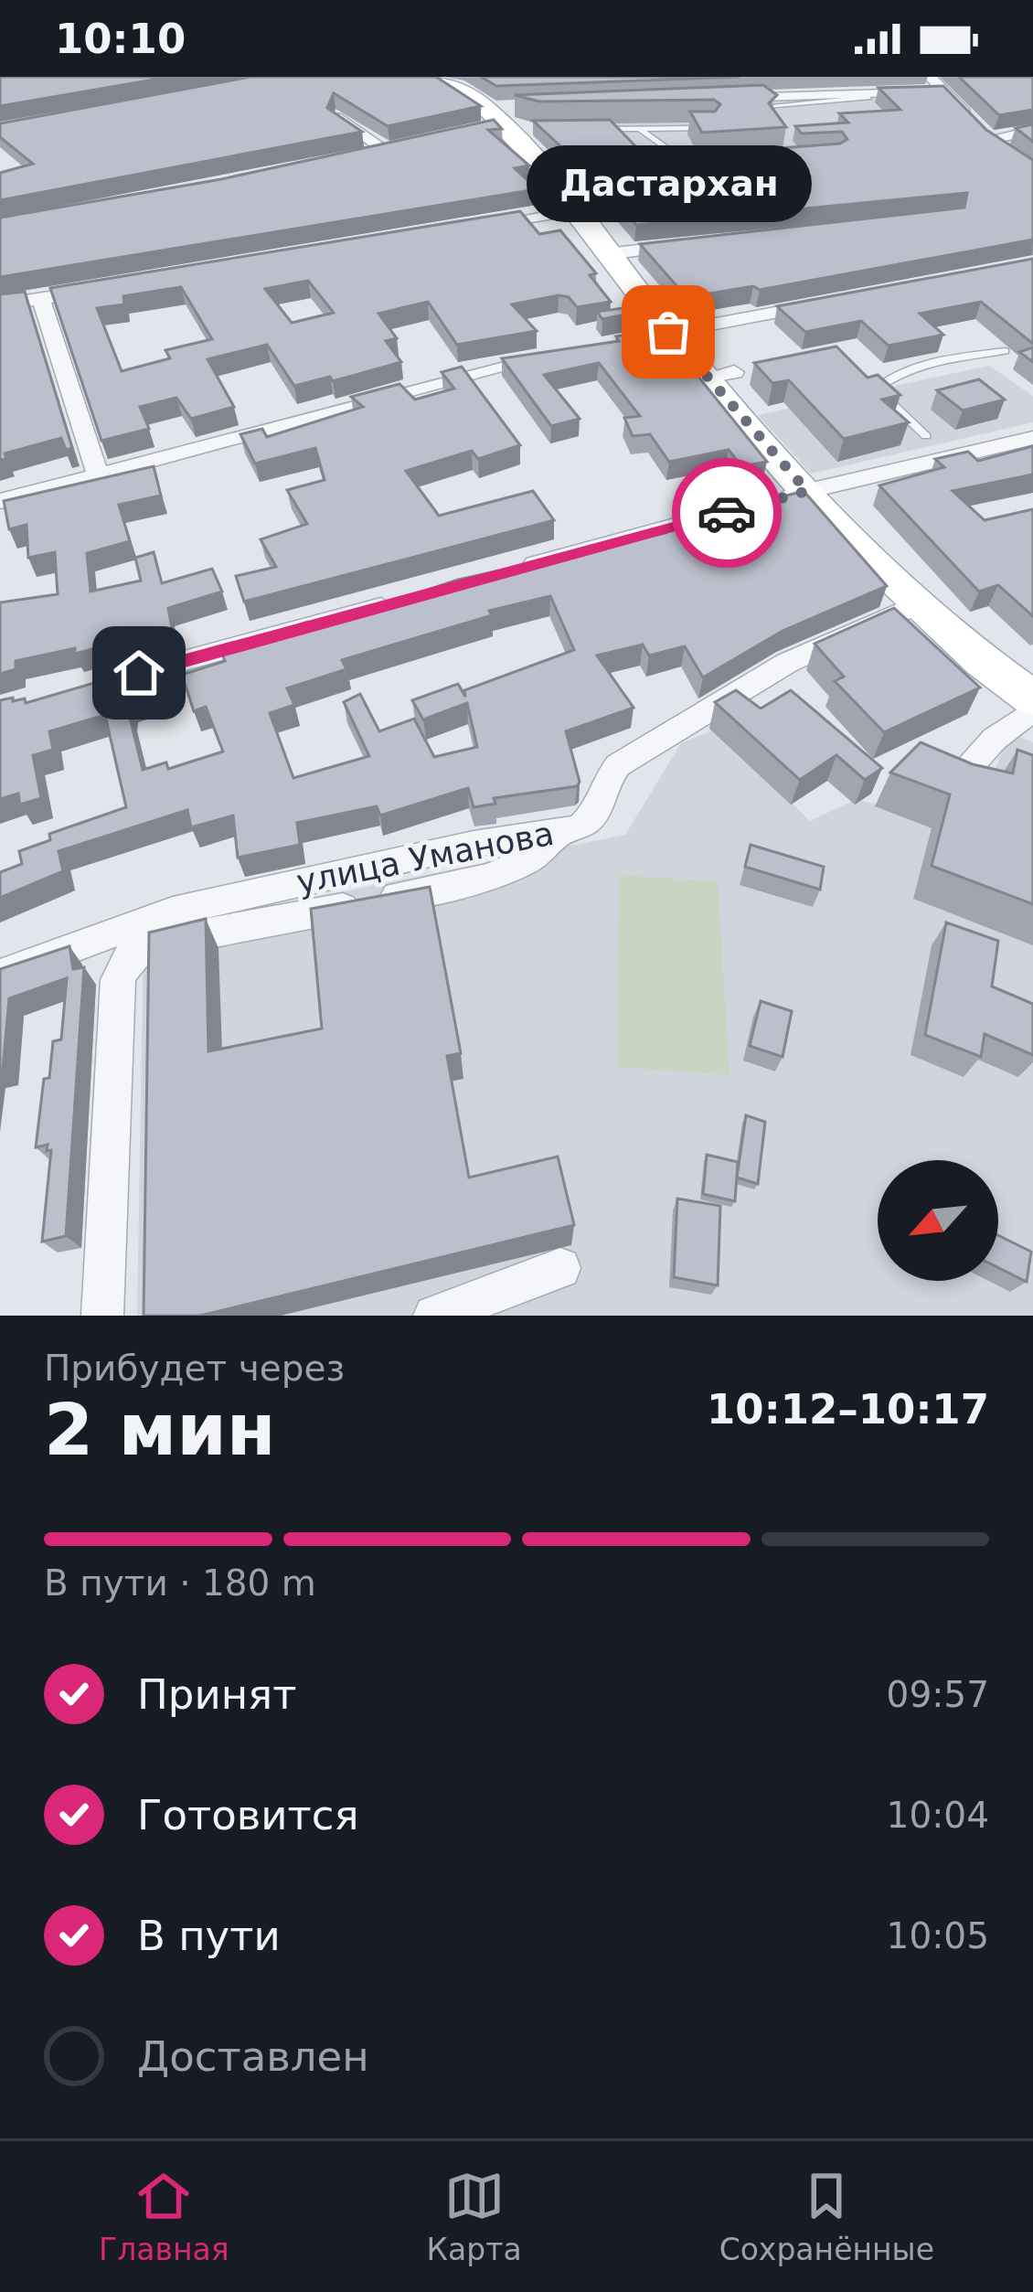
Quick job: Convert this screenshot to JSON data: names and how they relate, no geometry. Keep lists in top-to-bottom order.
{
  "streets": {
    "street": ["улица Уманова"]
  },
  "places": ["Дастархан"],
  "north": "bottom left",
  "page": {
    "status": "10:10",
    "bubble": "Дастархан",
    "heading": ["2 мин", "Прибудет через", "10:12–10:17"],
    "bar": "В пути · 180 m",
    "list": [
      ["Принят", "09:57"],
      ["Готовится", "10:04"],
      ["В пути", "10:05"],
      "Доставлен"
    ],
    "tabs": ["Главная", "Карта", "Сохранённые"]
  }
}
